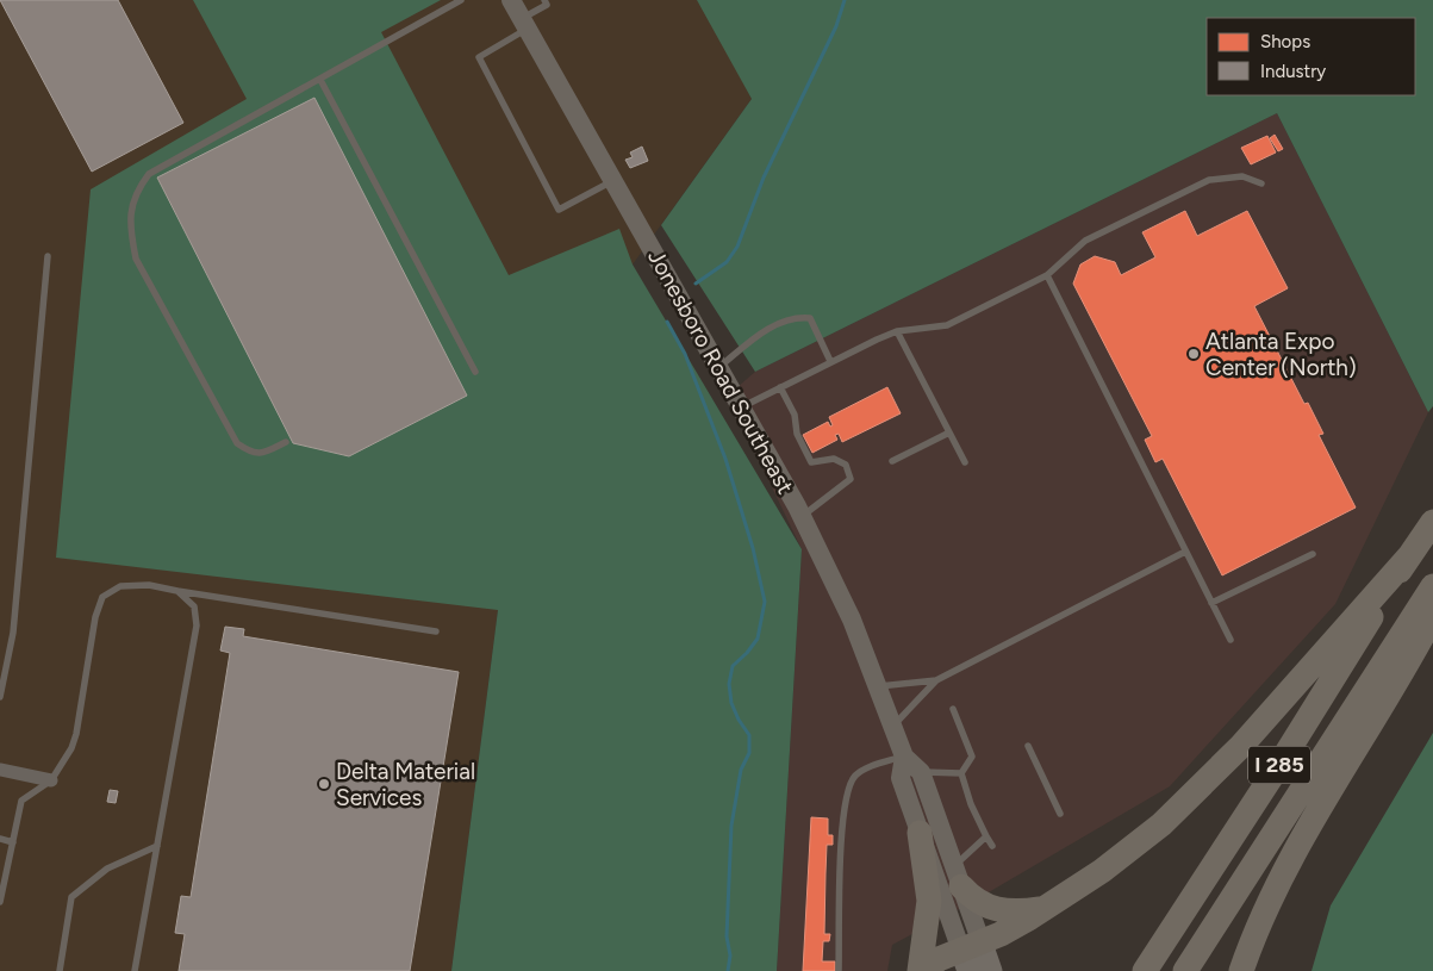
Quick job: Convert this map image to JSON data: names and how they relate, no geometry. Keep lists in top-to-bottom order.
{
  "streets": {
    "highway": ["I 285"],
    "main road": ["Jonesboro Road Southeast"]
  },
  "places": ["Atlanta Expo Center (North)", "Delta Material Services"],
  "legend": ["Shops", "Industry"]
}
